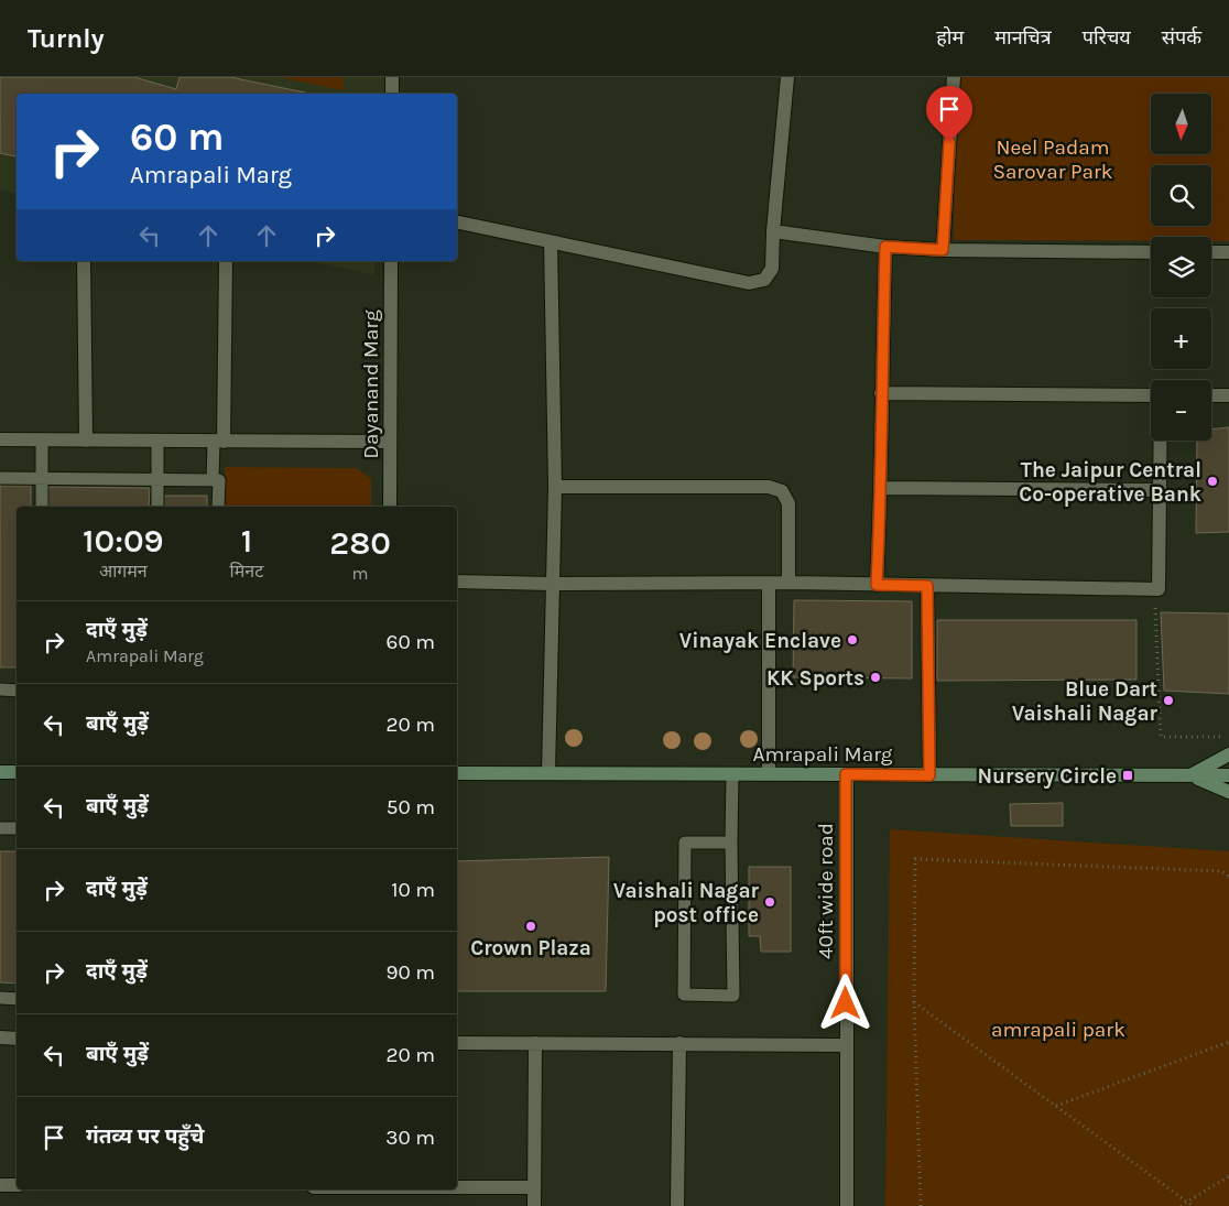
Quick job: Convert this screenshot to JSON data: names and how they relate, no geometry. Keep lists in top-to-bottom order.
{
  "streets": {
    "street": ["Dayanand Marg", "Amrapali Marg", "40ft wide road"]
  },
  "crossings": [
    ["Amrapali Marg", "40ft wide road"]
  ],
  "parks": ["Neel Padam Sarovar Park", "amrapali park"],
  "places": {
    "other": [
      "The Jaipur Central Co-operative Bank",
      "Vinayak Enclave",
      "KK Sports",
      "Blue Dart Vaishali Nagar",
      "Vaishali Nagar post office",
      "Crown Plaza"
    ],
    "transit": ["Nursery Circle"]
  },
  "north": "bottom",
  "page": {
    "header": "Turnly",
    "nav": [
      "होम",
      "मानचित्र",
      "परिचय",
      "संपर्क"
    ],
    "map_buttons": ["+", "−"],
    "turn": ["60 m", "Amrapali Marg"],
    "eta": [
      "10:09",
      "आगमन",
      "1",
      "मिनट",
      "280",
      "m"
    ],
    "list": [
      {
        "name": "दाएँ मुड़ें",
        "note": "Amrapali Marg",
        "value": "60 m"
      },
      {
        "name": "बाएँ मुड़ें",
        "value": "20 m"
      },
      {
        "name": "बाएँ मुड़ें",
        "value": "50 m"
      },
      {
        "name": "दाएँ मुड़ें",
        "value": "10 m"
      },
      {
        "name": "दाएँ मुड़ें",
        "value": "90 m"
      },
      {
        "name": "बाएँ मुड़ें",
        "value": "20 m"
      },
      {
        "name": "गंतव्य पर पहुँचे",
        "value": "30 m"
      }
    ]
  }
}
